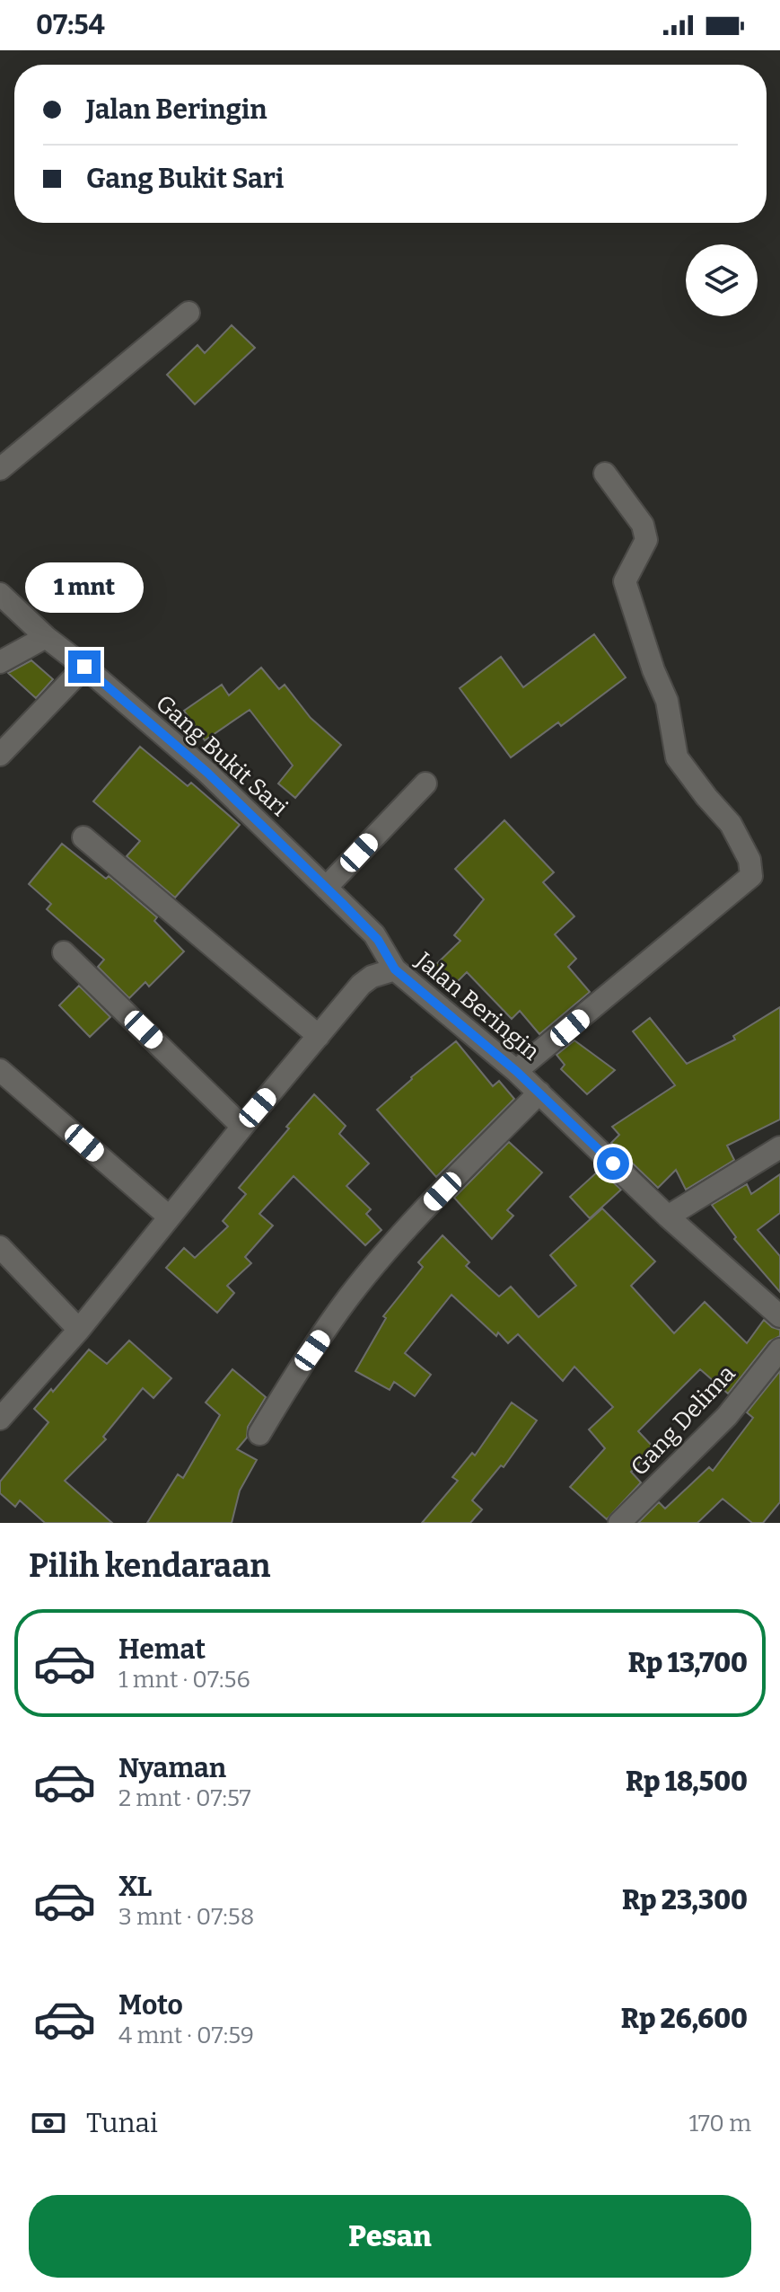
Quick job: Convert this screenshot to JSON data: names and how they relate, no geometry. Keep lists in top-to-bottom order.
{
  "streets": {
    "street": ["Gang Bukit Sari", "Jalan Beringin", "Gang Delima"]
  },
  "crossings": [
    ["Gang Bukit Sari", "Jalan Beringin"]
  ],
  "page": {
    "status": "07:54",
    "banner": ["Jalan Beringin", "Gang Bukit Sari"],
    "bubble": "1 mnt",
    "heading": "Pilih kendaraan",
    "list": [
      {
        "name": "Hemat",
        "note": "1 mnt · 07:56",
        "value": "Rp 13,700"
      },
      {
        "name": "Nyaman",
        "note": "2 mnt · 07:57",
        "value": "Rp 18,500"
      },
      {
        "name": "XL",
        "note": "3 mnt · 07:58",
        "value": "Rp 23,300"
      },
      {
        "name": "Moto",
        "note": "4 mnt · 07:59",
        "value": "Rp 26,600"
      }
    ],
    "pay": ["Tunai", "170 m"],
    "buttons": "Pesan"
  }
}
